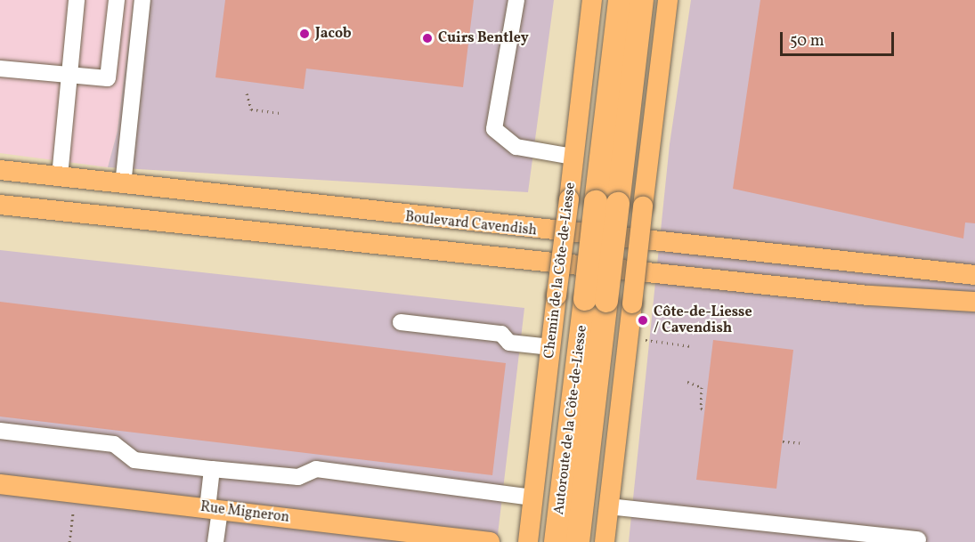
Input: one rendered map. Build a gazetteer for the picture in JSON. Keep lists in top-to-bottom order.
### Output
{
  "streets": {
    "highway": ["Chemin de la Côte-de-Liesse", "Autoroute de la Côte-de-Liesse"],
    "main road": ["Boulevard Cavendish", "Rue Migneron"]
  },
  "crossings": [
    ["Chemin de la Côte-de-Liesse", "Autoroute de la Côte-de-Liesse"]
  ],
  "places": ["Jacob", "Cuirs Bentley", "Côte-de-Liesse / Cavendish"],
  "scale_bar": "50 m"
}
